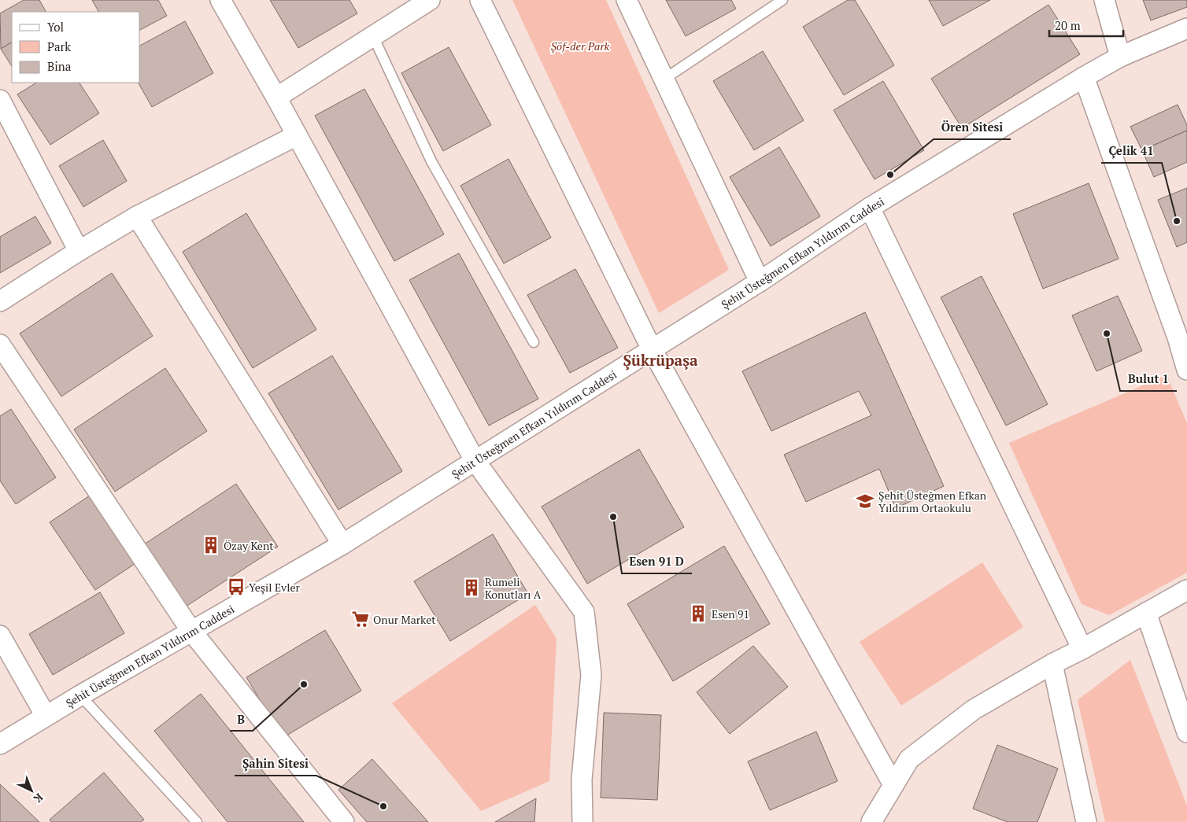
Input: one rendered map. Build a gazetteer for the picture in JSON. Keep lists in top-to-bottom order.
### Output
{
  "streets": {
    "street": ["Şehit Üsteğmen Efkan Yıldırım Caddesi"]
  },
  "districts": ["Şükrüpaşa"],
  "parks": ["Şöf-der Park"],
  "places": {
    "other": [
      "Ören Sitesi",
      "Çelik 41",
      "Bulut 1",
      "Esen 91 D",
      "B",
      "Şahin Sitesi"
    ],
    "school or university": ["Şehit Üsteğmen Efkan Yıldırım Ortaokulu"],
    "building": ["Özay Kent", "Rumeli Konutları A", "Esen 91"],
    "bus stop": ["Yeşil Evler"],
    "supermarket": ["Onur Market"]
  },
  "legend": ["Yol", "Park", "Bina"],
  "scale_bar": "20 m",
  "north": "bottom right"
}
